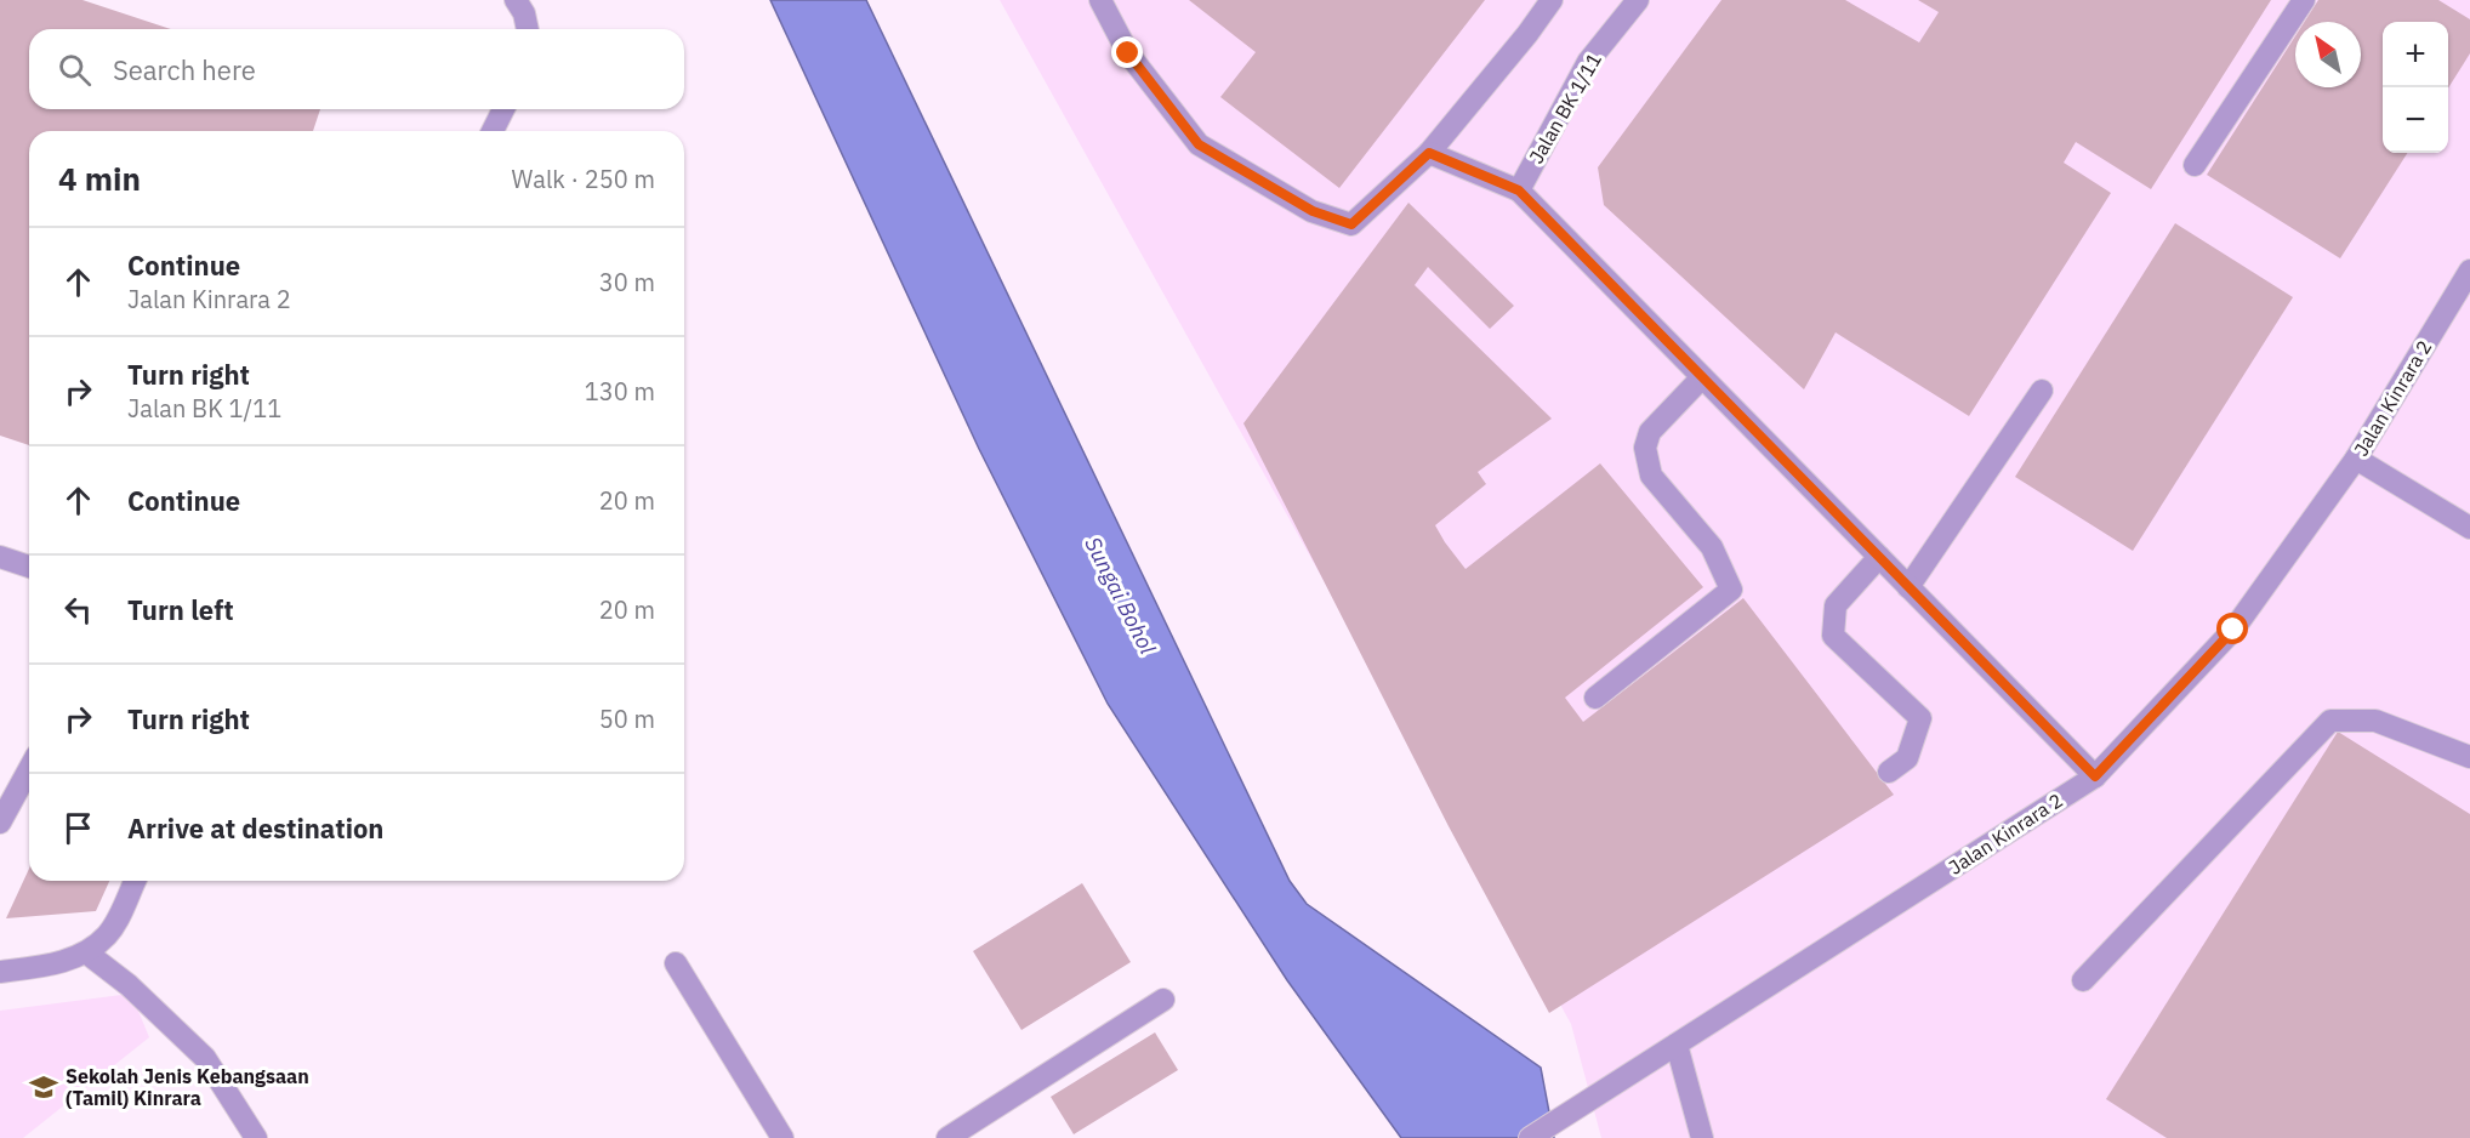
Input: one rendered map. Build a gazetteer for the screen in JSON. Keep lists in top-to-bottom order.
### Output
{
  "streets": {
    "street": ["Jalan BK 1/11", "Jalan Kinrara 2"]
  },
  "water": ["Sungai Bohol"],
  "places": {
    "school or university": ["Sekolah Jenis Kebangsaan (Tamil) Kinrara"]
  },
  "north": "top left",
  "page": {
    "map_buttons": ["+", "−"],
    "search": "Search here",
    "heading": ["4 min", "Walk · 250 m"],
    "list": [
      ["Continue", "Jalan Kinrara 2", "30 m"],
      ["Turn right", "Jalan BK 1/11", "130 m"],
      ["Continue", "20 m"],
      ["Turn left", "20 m"],
      ["Turn right", "50 m"],
      "Arrive at destination"
    ]
  }
}
